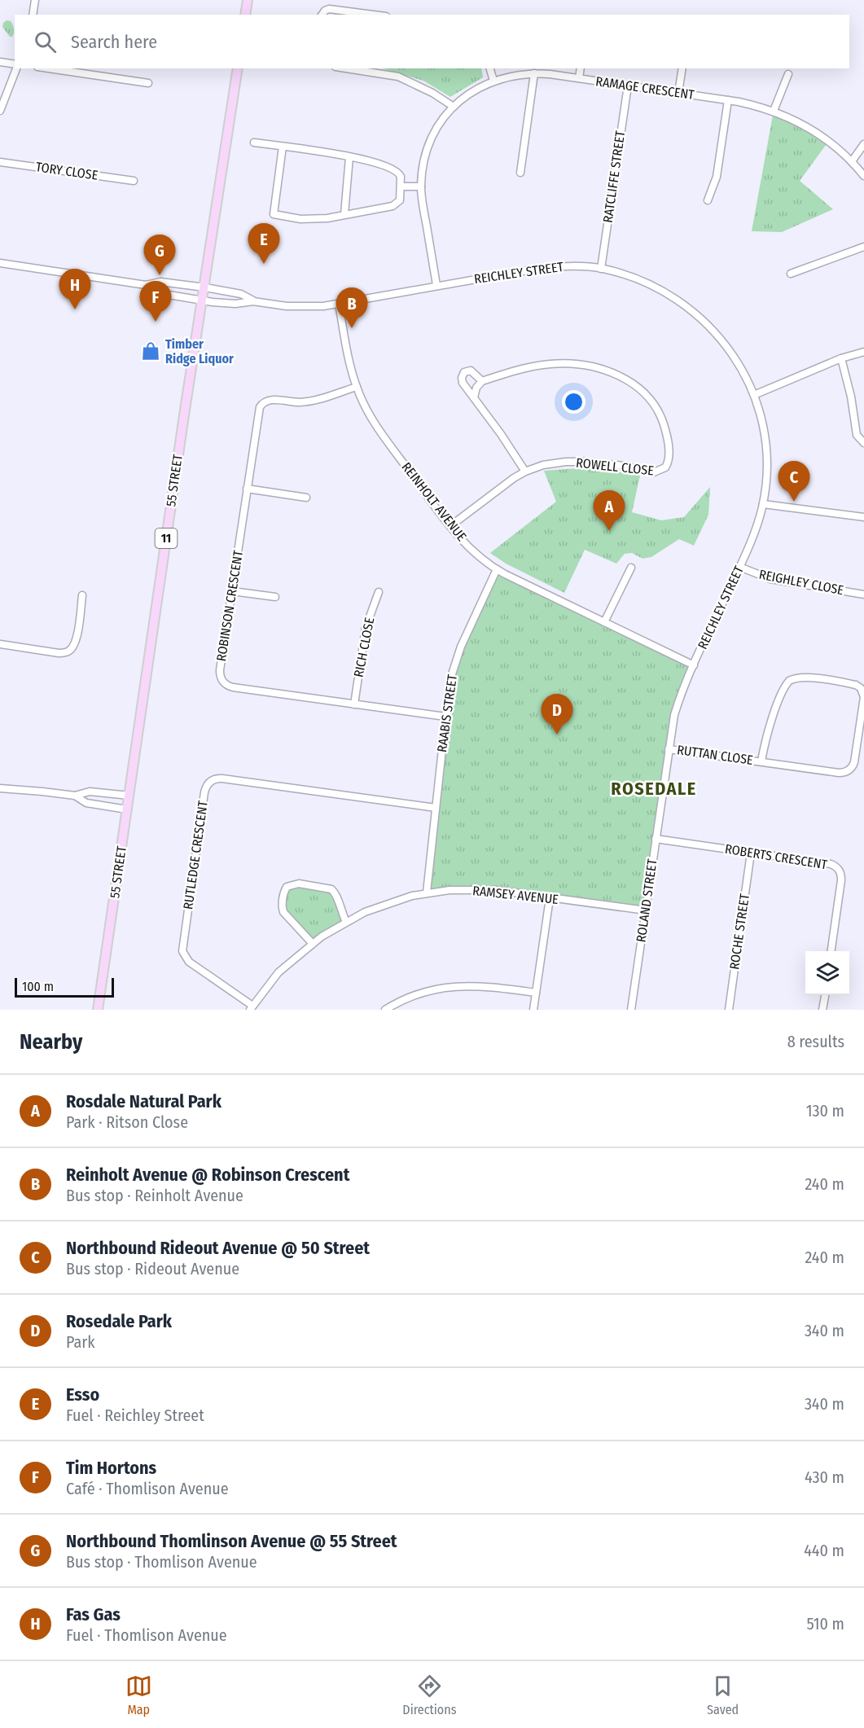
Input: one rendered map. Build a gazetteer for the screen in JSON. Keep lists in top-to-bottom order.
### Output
{
  "streets": {
    "main road": ["55 STREET", "11"],
    "street": [
      "RAMAGE CRESCENT",
      "TORY CLOSE",
      "RATCLIFFE STREET",
      "REICHLEY STREET",
      "ROWELL CLOSE",
      "REINHOLT AVENUE",
      "REIGHLEY CLOSE",
      "ROBINSON CRESCENT",
      "RICH CLOSE",
      "RAABIS STREET",
      "RUTTAN CLOSE",
      "RUTLEDGE CRESCENT",
      "ROBERTS CRESCENT",
      "RAMSEY AVENUE",
      "ROLAND STREET",
      "ROCHE STREET"
    ]
  },
  "crossings": [
    ["RAMAGE CRESCENT", "RATCLIFFE STREET"],
    ["RAMAGE CRESCENT", "REICHLEY STREET"],
    ["RATCLIFFE STREET", "REICHLEY STREET"],
    ["REICHLEY STREET", "55 STREET"],
    ["REICHLEY STREET", "REINHOLT AVENUE"],
    ["REICHLEY STREET", "REIGHLEY CLOSE"],
    ["REICHLEY STREET", "RUTTAN CLOSE"],
    ["REICHLEY STREET", "ROLAND STREET"],
    ["ROWELL CLOSE", "REINHOLT AVENUE"],
    ["REINHOLT AVENUE", "ROBINSON CRESCENT"],
    ["REINHOLT AVENUE", "RAABIS STREET"],
    ["ROBINSON CRESCENT", "RICH CLOSE"],
    ["ROBINSON CRESCENT", "RAABIS STREET"],
    ["RAABIS STREET", "RUTLEDGE CRESCENT"],
    ["RAABIS STREET", "RAMSEY AVENUE"],
    ["RUTLEDGE CRESCENT", "RAMSEY AVENUE"],
    ["ROBERTS CRESCENT", "ROLAND STREET"],
    ["ROBERTS CRESCENT", "ROCHE STREET"],
    ["RAMSEY AVENUE", "ROLAND STREET"]
  ],
  "districts": ["ROSEDALE"],
  "places": {
    "shop": ["Timber Ridge Liquor"]
  },
  "scale_bar": "100 m",
  "page": {
    "search": "Search here",
    "pins": [
      "E",
      "G",
      "H",
      "F",
      "B",
      "C",
      "A",
      "D"
    ],
    "scale": "100 m",
    "heading": ["Nearby", "8 results"],
    "list": [
      {
        "mark": "A",
        "name": "Rosdale Natural Park",
        "note": "Park · Ritson Close",
        "value": "130 m"
      },
      {
        "mark": "B",
        "name": "Reinholt Avenue @ Robinson Crescent",
        "note": "Bus stop · Reinholt Avenue",
        "value": "240 m"
      },
      {
        "mark": "C",
        "name": "Northbound Rideout Avenue @ 50 Street",
        "note": "Bus stop · Rideout Avenue",
        "value": "240 m"
      },
      {
        "mark": "D",
        "name": "Rosedale Park",
        "note": "Park",
        "value": "340 m"
      },
      {
        "mark": "E",
        "name": "Esso",
        "note": "Fuel · Reichley Street",
        "value": "340 m"
      },
      {
        "mark": "F",
        "name": "Tim Hortons",
        "note": "Café · Thomlison Avenue",
        "value": "430 m"
      },
      {
        "mark": "G",
        "name": "Northbound Thomlinson Avenue @ 55 Street",
        "note": "Bus stop · Thomlison Avenue",
        "value": "440 m"
      },
      {
        "mark": "H",
        "name": "Fas Gas",
        "note": "Fuel · Thomlison Avenue",
        "value": "510 m"
      }
    ],
    "nav": ["Map", "Directions", "Saved"]
  }
}
